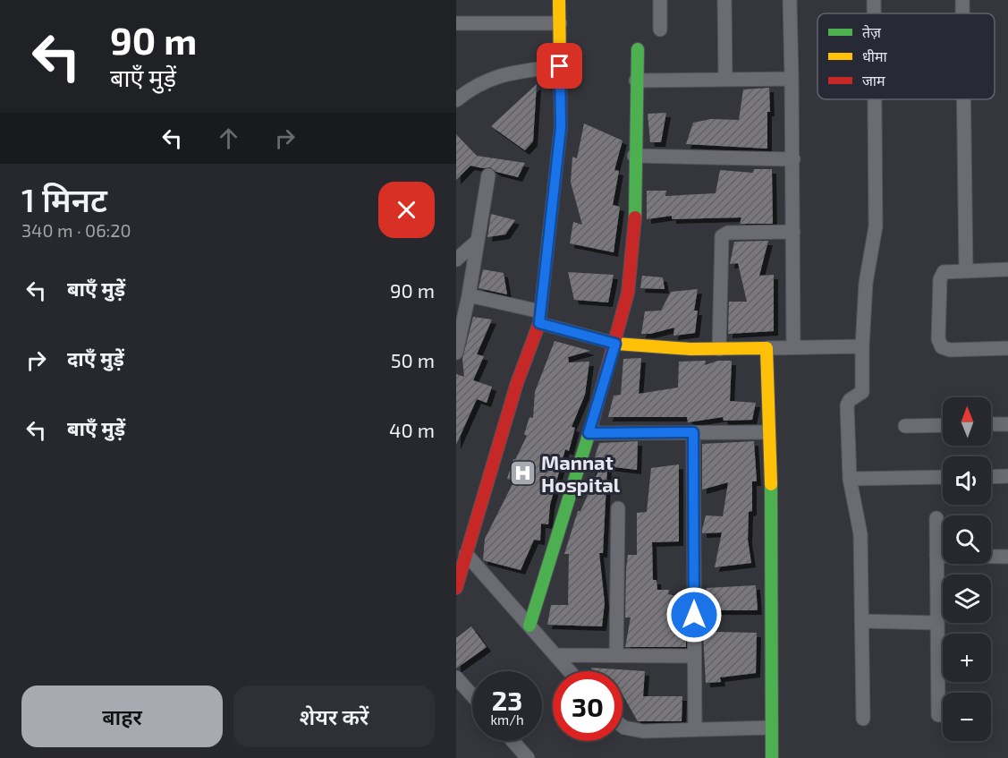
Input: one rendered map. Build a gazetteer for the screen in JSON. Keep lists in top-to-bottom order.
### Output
{
  "places": {
    "hospital": ["Mannat Hospital"]
  },
  "legend": ["तेज़", "धीमा", "जाम"],
  "north": "top",
  "page": {
    "turn": ["90 m", "बाएँ मुड़ें"],
    "heading": ["1 मिनट", "340 m · 06:20"],
    "list": [
      {
        "name": "बाएँ मुड़ें",
        "value": "90 m"
      },
      {
        "name": "दाएँ मुड़ें",
        "value": "50 m"
      },
      {
        "name": "बाएँ मुड़ें",
        "value": "40 m"
      }
    ],
    "map_buttons": ["+", "−"],
    "speed": "23 km/h",
    "limit": "30",
    "buttons": ["बाहर", "शेयर करें"]
  }
}
